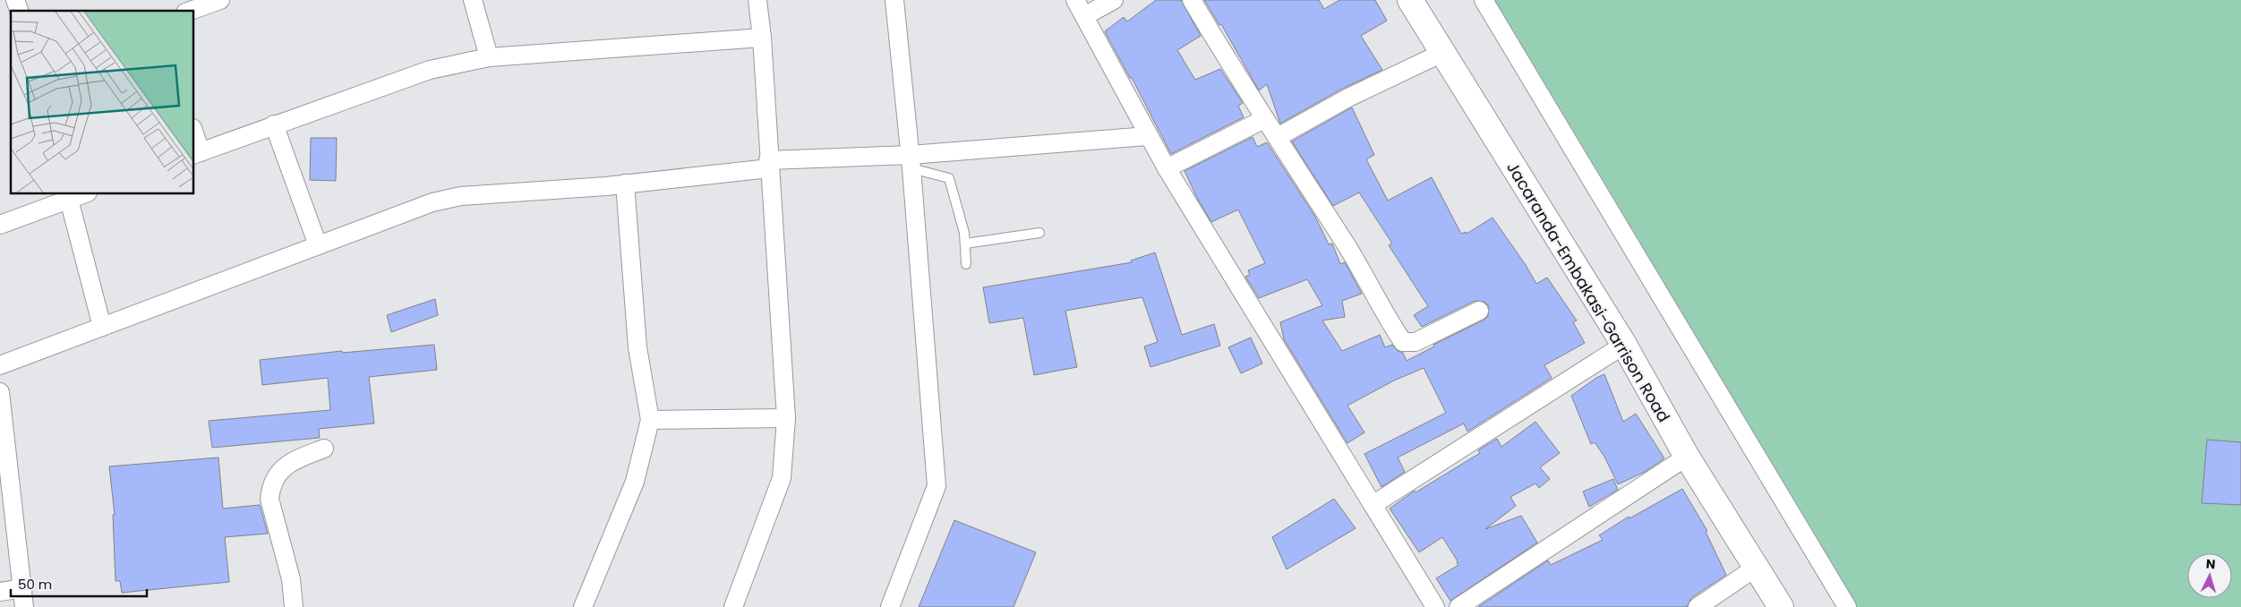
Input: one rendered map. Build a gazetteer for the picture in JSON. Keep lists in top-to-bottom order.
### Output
{
  "streets": {
    "street": ["Jacaranda-Embakasi-Garrison Road"]
  },
  "scale_bar": "50 m",
  "north": "top"
}
